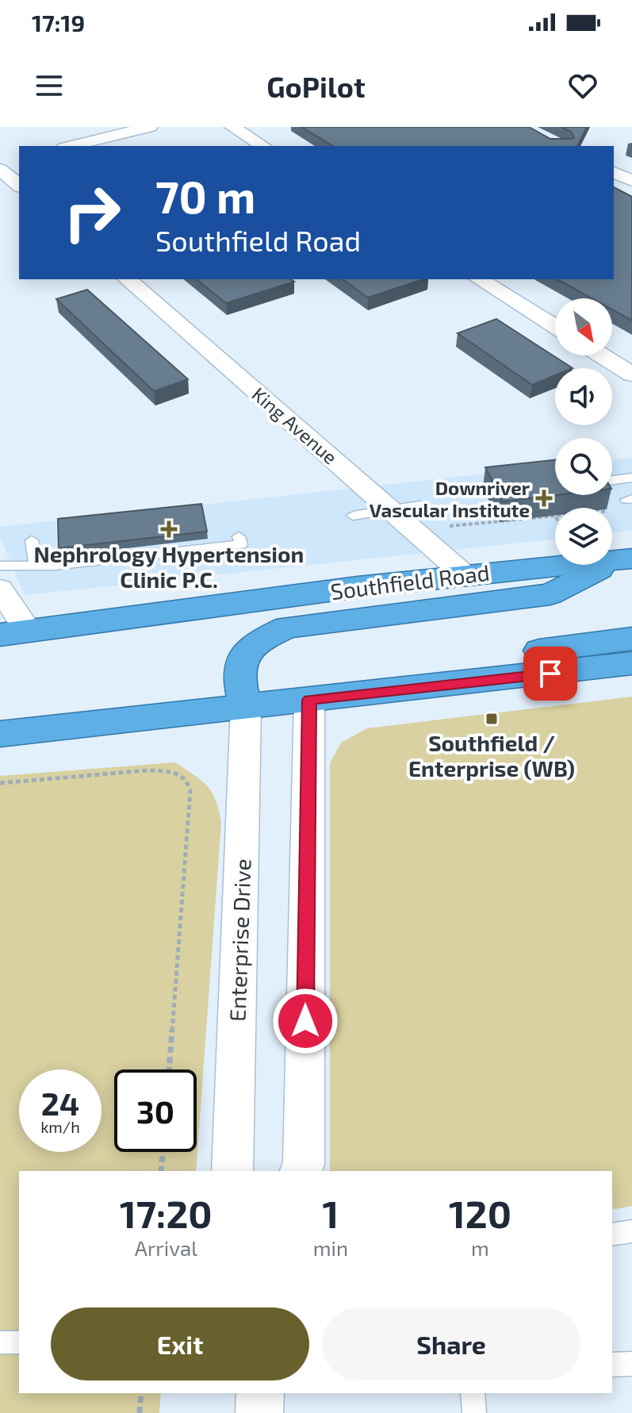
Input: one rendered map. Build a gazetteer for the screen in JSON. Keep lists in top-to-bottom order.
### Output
{
  "streets": {
    "highway": ["Southfield Road"],
    "street": ["King Avenue", "Enterprise Drive"]
  },
  "crossings": [
    ["King Avenue", "Southfield Road"]
  ],
  "places": {
    "health": ["Downriver Vascular Institute", "Nephrology Hypertension Clinic P.C."],
    "transit": ["Southfield / Enterprise (WB)"]
  },
  "north": "bottom right",
  "page": {
    "status": "17:19",
    "header": "GoPilot",
    "turn": ["70 m", "Southfield Road"],
    "speed": "24 km/h",
    "limit": "30",
    "eta": [
      "17:20",
      "Arrival",
      "1",
      "min",
      "120",
      "m"
    ],
    "buttons": ["Exit", "Share"]
  }
}
